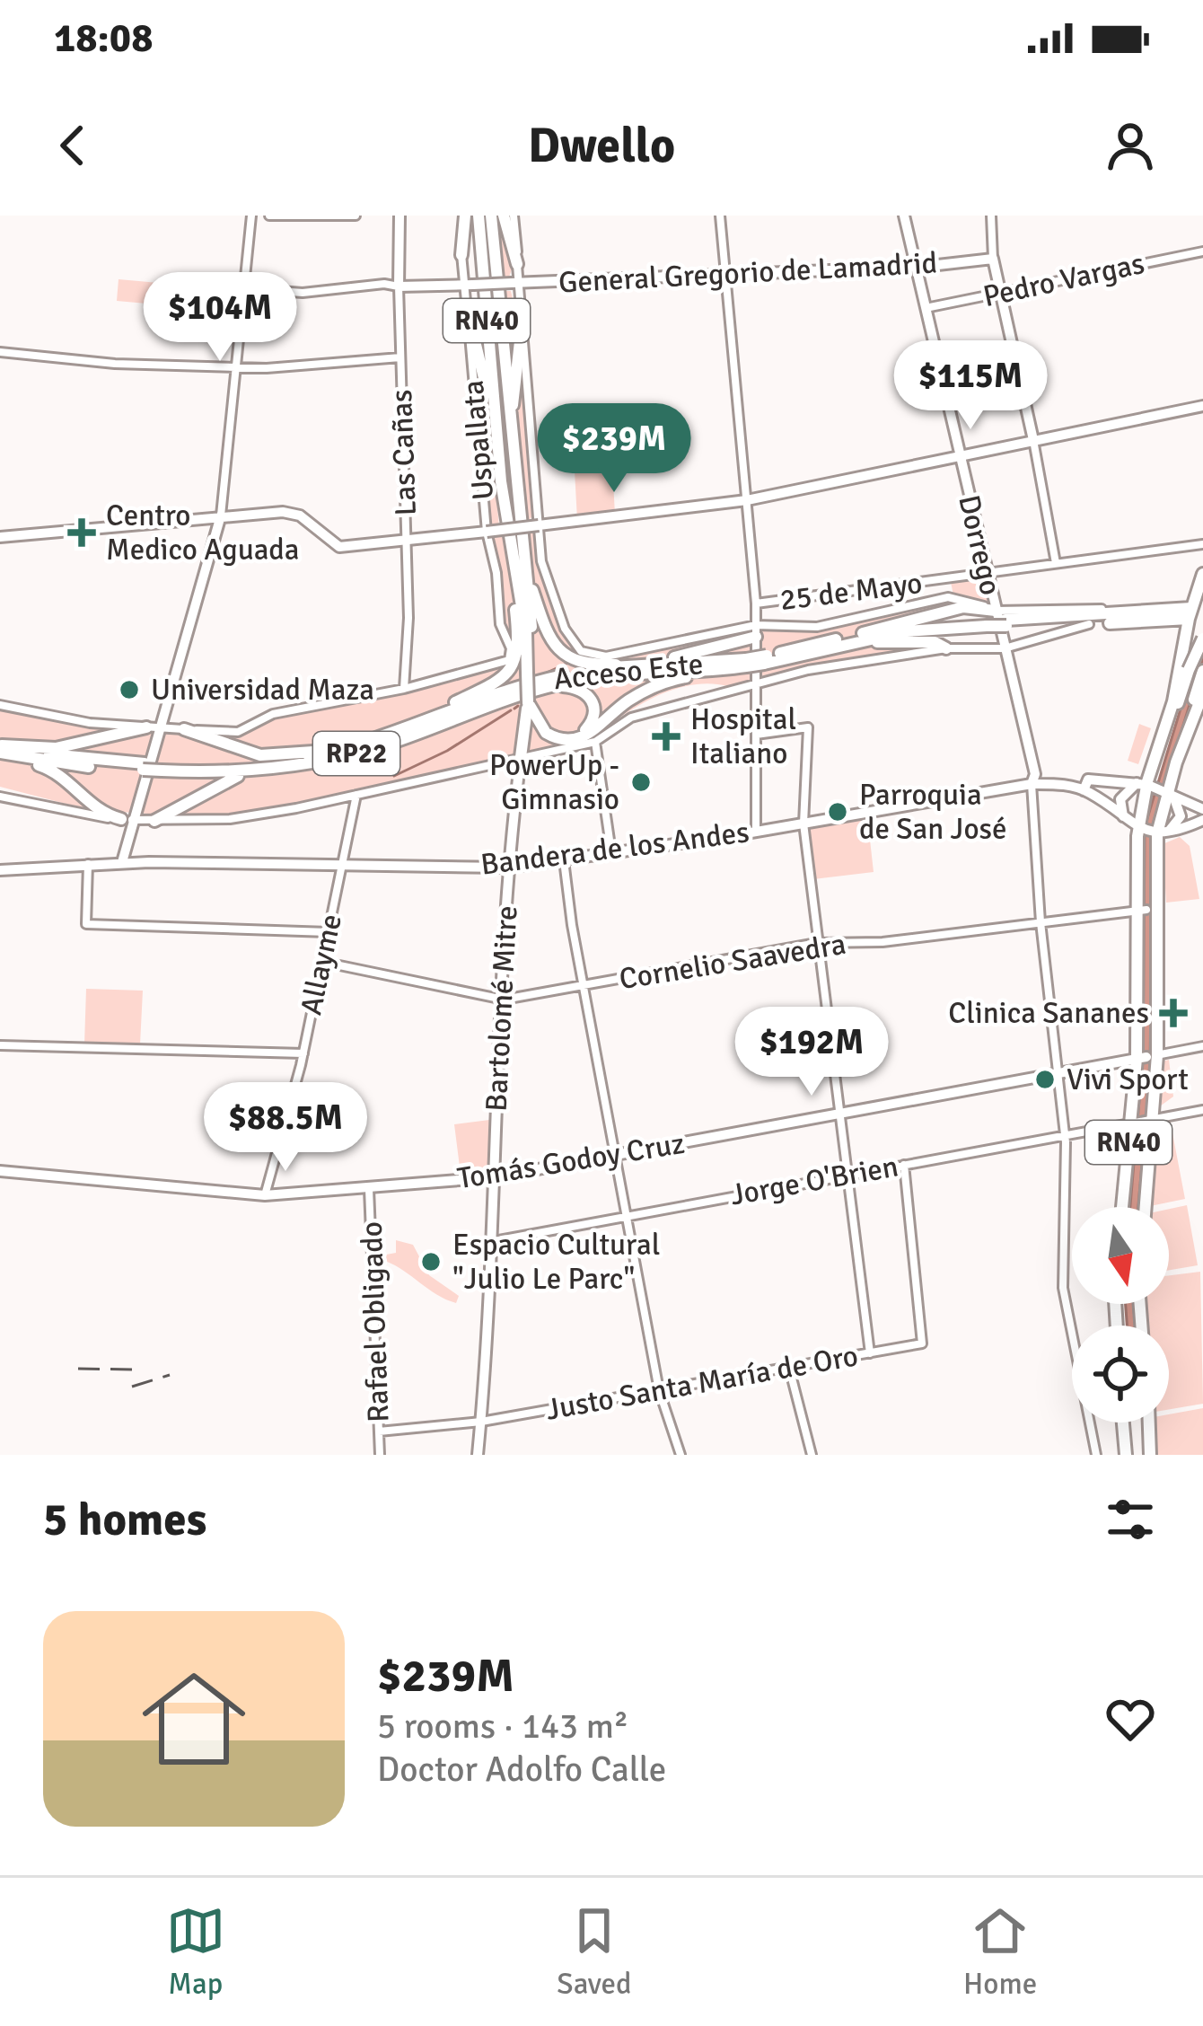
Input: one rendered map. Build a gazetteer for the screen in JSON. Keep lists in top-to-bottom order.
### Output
{
  "streets": {
    "highway": ["RN40", "Acceso Este", "RP22"],
    "main road": [
      "General Gregorio de Lamadrid",
      "Las Cañas",
      "Dorrego",
      "Bandera de los Andes",
      "Bartolomé Mitre",
      "Tomás Godoy Cruz"
    ],
    "street": [
      "Pedro Vargas",
      "Uspallata",
      "25 de Mayo",
      "Cornelio Saavedra",
      "Allayme",
      "Jorge O'Brien",
      "Rafael Obligado",
      "Justo Santa María de Oro"
    ]
  },
  "crossings": [
    ["General Gregorio de Lamadrid", "Uspallata"],
    ["General Gregorio de Lamadrid", "Las Cañas"],
    ["General Gregorio de Lamadrid", "Dorrego"],
    ["Pedro Vargas", "Dorrego"],
    ["RN40", "Acceso Este"],
    ["RN40", "Bandera de los Andes"],
    ["RN40", "Cornelio Saavedra"],
    ["RN40", "Tomás Godoy Cruz"],
    ["RN40", "Jorge O'Brien"],
    ["Uspallata", "Las Cañas"],
    ["Dorrego", "25 de Mayo"],
    ["Dorrego", "Acceso Este"],
    ["Dorrego", "Bandera de los Andes"],
    ["Bandera de los Andes", "Allayme"],
    ["Bandera de los Andes", "Bartolomé Mitre"],
    ["Cornelio Saavedra", "Allayme"],
    ["Cornelio Saavedra", "Bartolomé Mitre"],
    ["Allayme", "Tomás Godoy Cruz"],
    ["Bartolomé Mitre", "Tomás Godoy Cruz"],
    ["Bartolomé Mitre", "Jorge O'Brien"],
    ["Bartolomé Mitre", "Justo Santa María de Oro"],
    ["Tomás Godoy Cruz", "Rafael Obligado"],
    ["Jorge O'Brien", "Justo Santa María de Oro"],
    ["Rafael Obligado", "Justo Santa María de Oro"]
  ],
  "places": {
    "health": ["Centro Medico Aguada", "Hospital Italiano", "Clinica Sananes"],
    "other": [
      "Universidad Maza",
      "PowerUp - Gimnasio",
      "Parroquia de San José",
      "Vivi Sport",
      "Espacio Cultural \"Julio Le Parc\""
    ]
  },
  "north": "bottom",
  "page": {
    "status": "18:08",
    "header": "Dwello",
    "price": [
      "$104M",
      "$115M",
      "$239M",
      "$192M",
      "$88.5M"
    ],
    "heading": "5 homes",
    "list": [
      {
        "name": "$239M",
        "note": "5 rooms · 143 m² · Doctor Adolfo Calle"
      }
    ],
    "tabs": ["Map", "Saved", "Home"]
  }
}
